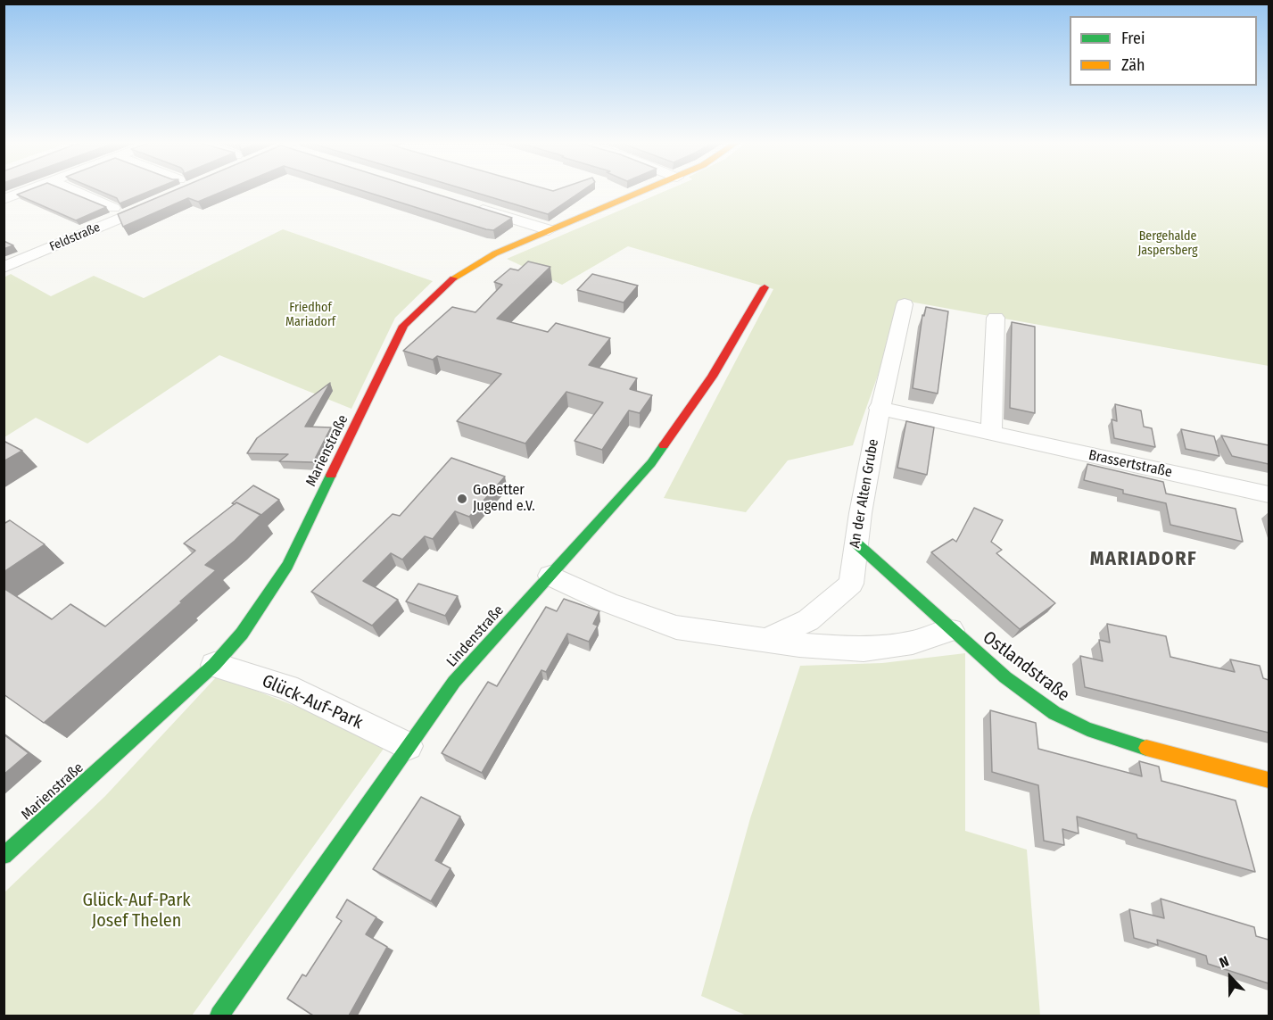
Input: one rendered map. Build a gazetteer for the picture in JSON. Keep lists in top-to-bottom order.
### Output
{
  "streets": {
    "street": [
      "Feldstraße",
      "Marienstraße",
      "Brassertstraße",
      "An der Alten Grube",
      "Lindenstraße",
      "Ostlandstraße",
      "Glück-Auf-Park"
    ]
  },
  "crossings": [
    ["Marienstraße", "Glück-Auf-Park"],
    ["Brassertstraße", "An der Alten Grube"],
    ["An der Alten Grube", "Ostlandstraße"],
    ["Lindenstraße", "Glück-Auf-Park"]
  ],
  "districts": ["MARIADORF"],
  "parks": ["Bergehalde Jaspersberg", "Friedhof Mariadorf", "Glück-Auf-Park Josef Thelen"],
  "places": ["GoBetter Jugend e.V."],
  "legend": ["Frei", "Zäh"],
  "north": "top"
}
